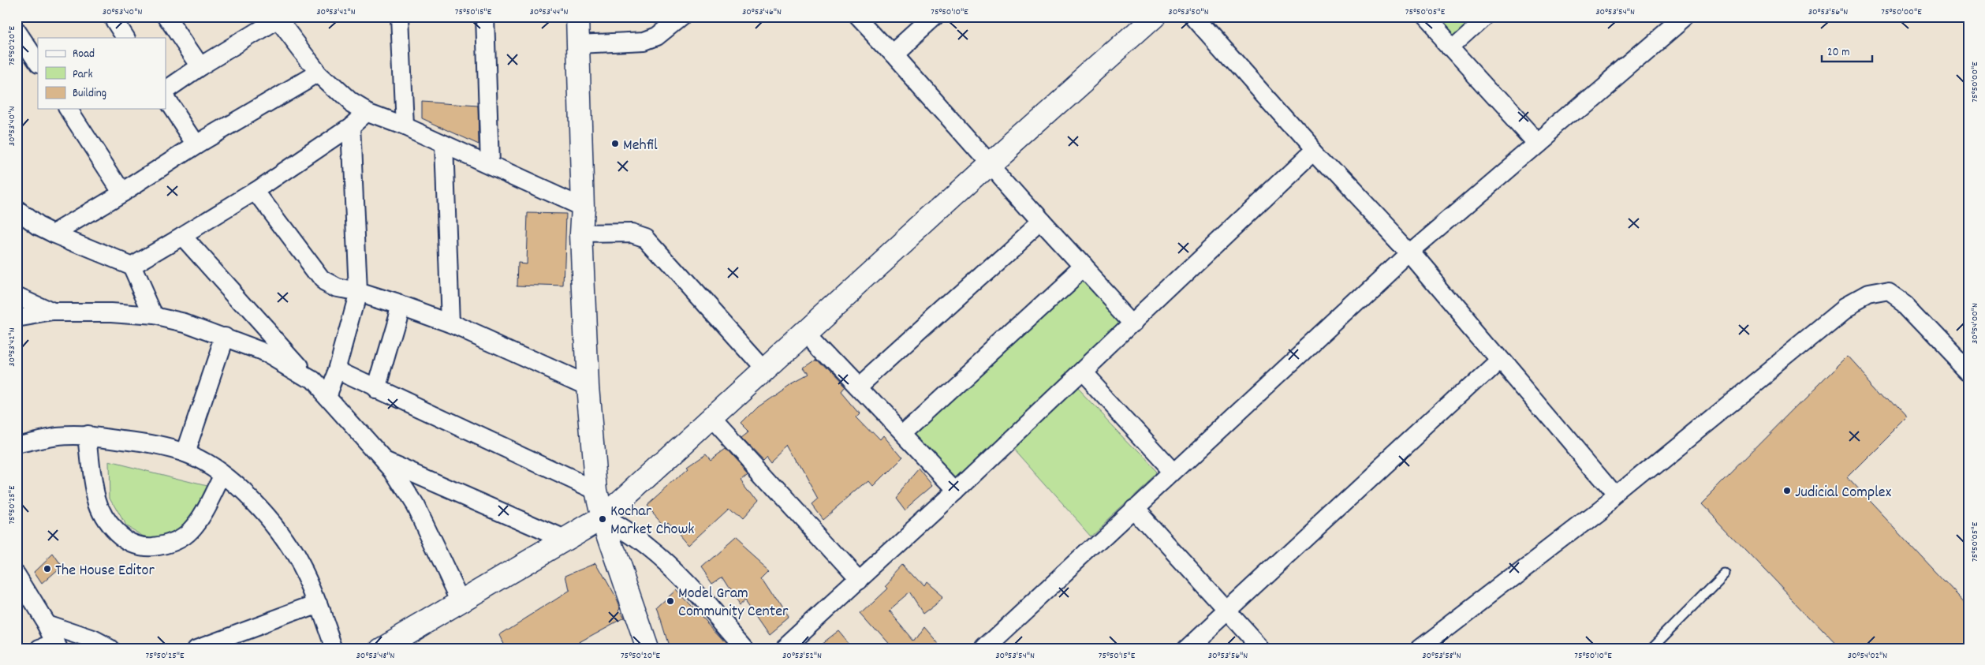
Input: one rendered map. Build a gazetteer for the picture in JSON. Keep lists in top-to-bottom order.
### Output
{
  "places": [
    "Mehfil",
    "Judicial Complex",
    "Kochar Market Chowk",
    "The House Editor",
    "Model Gram Community Center"
  ],
  "legend": ["Road", "Park", "Building"],
  "scale_bar": "20 m",
  "coordinates": [
    "30°53'40\"N",
    "30°53'42\"N",
    "75°50'15\"E",
    "30°53'44\"N",
    "30°53'46\"N",
    "75°50'10\"E",
    "30°53'50\"N",
    "75°50'05\"E",
    "30°53'54\"N",
    "30°53'56\"N",
    "75°50'00\"E",
    "75°50'20\"E",
    "30°54'00\"N",
    "75°50'25\"E",
    "30°53'48\"N",
    "30°53'52\"N",
    "30°53'58\"N",
    "30°54'02\"N"
  ]
}
